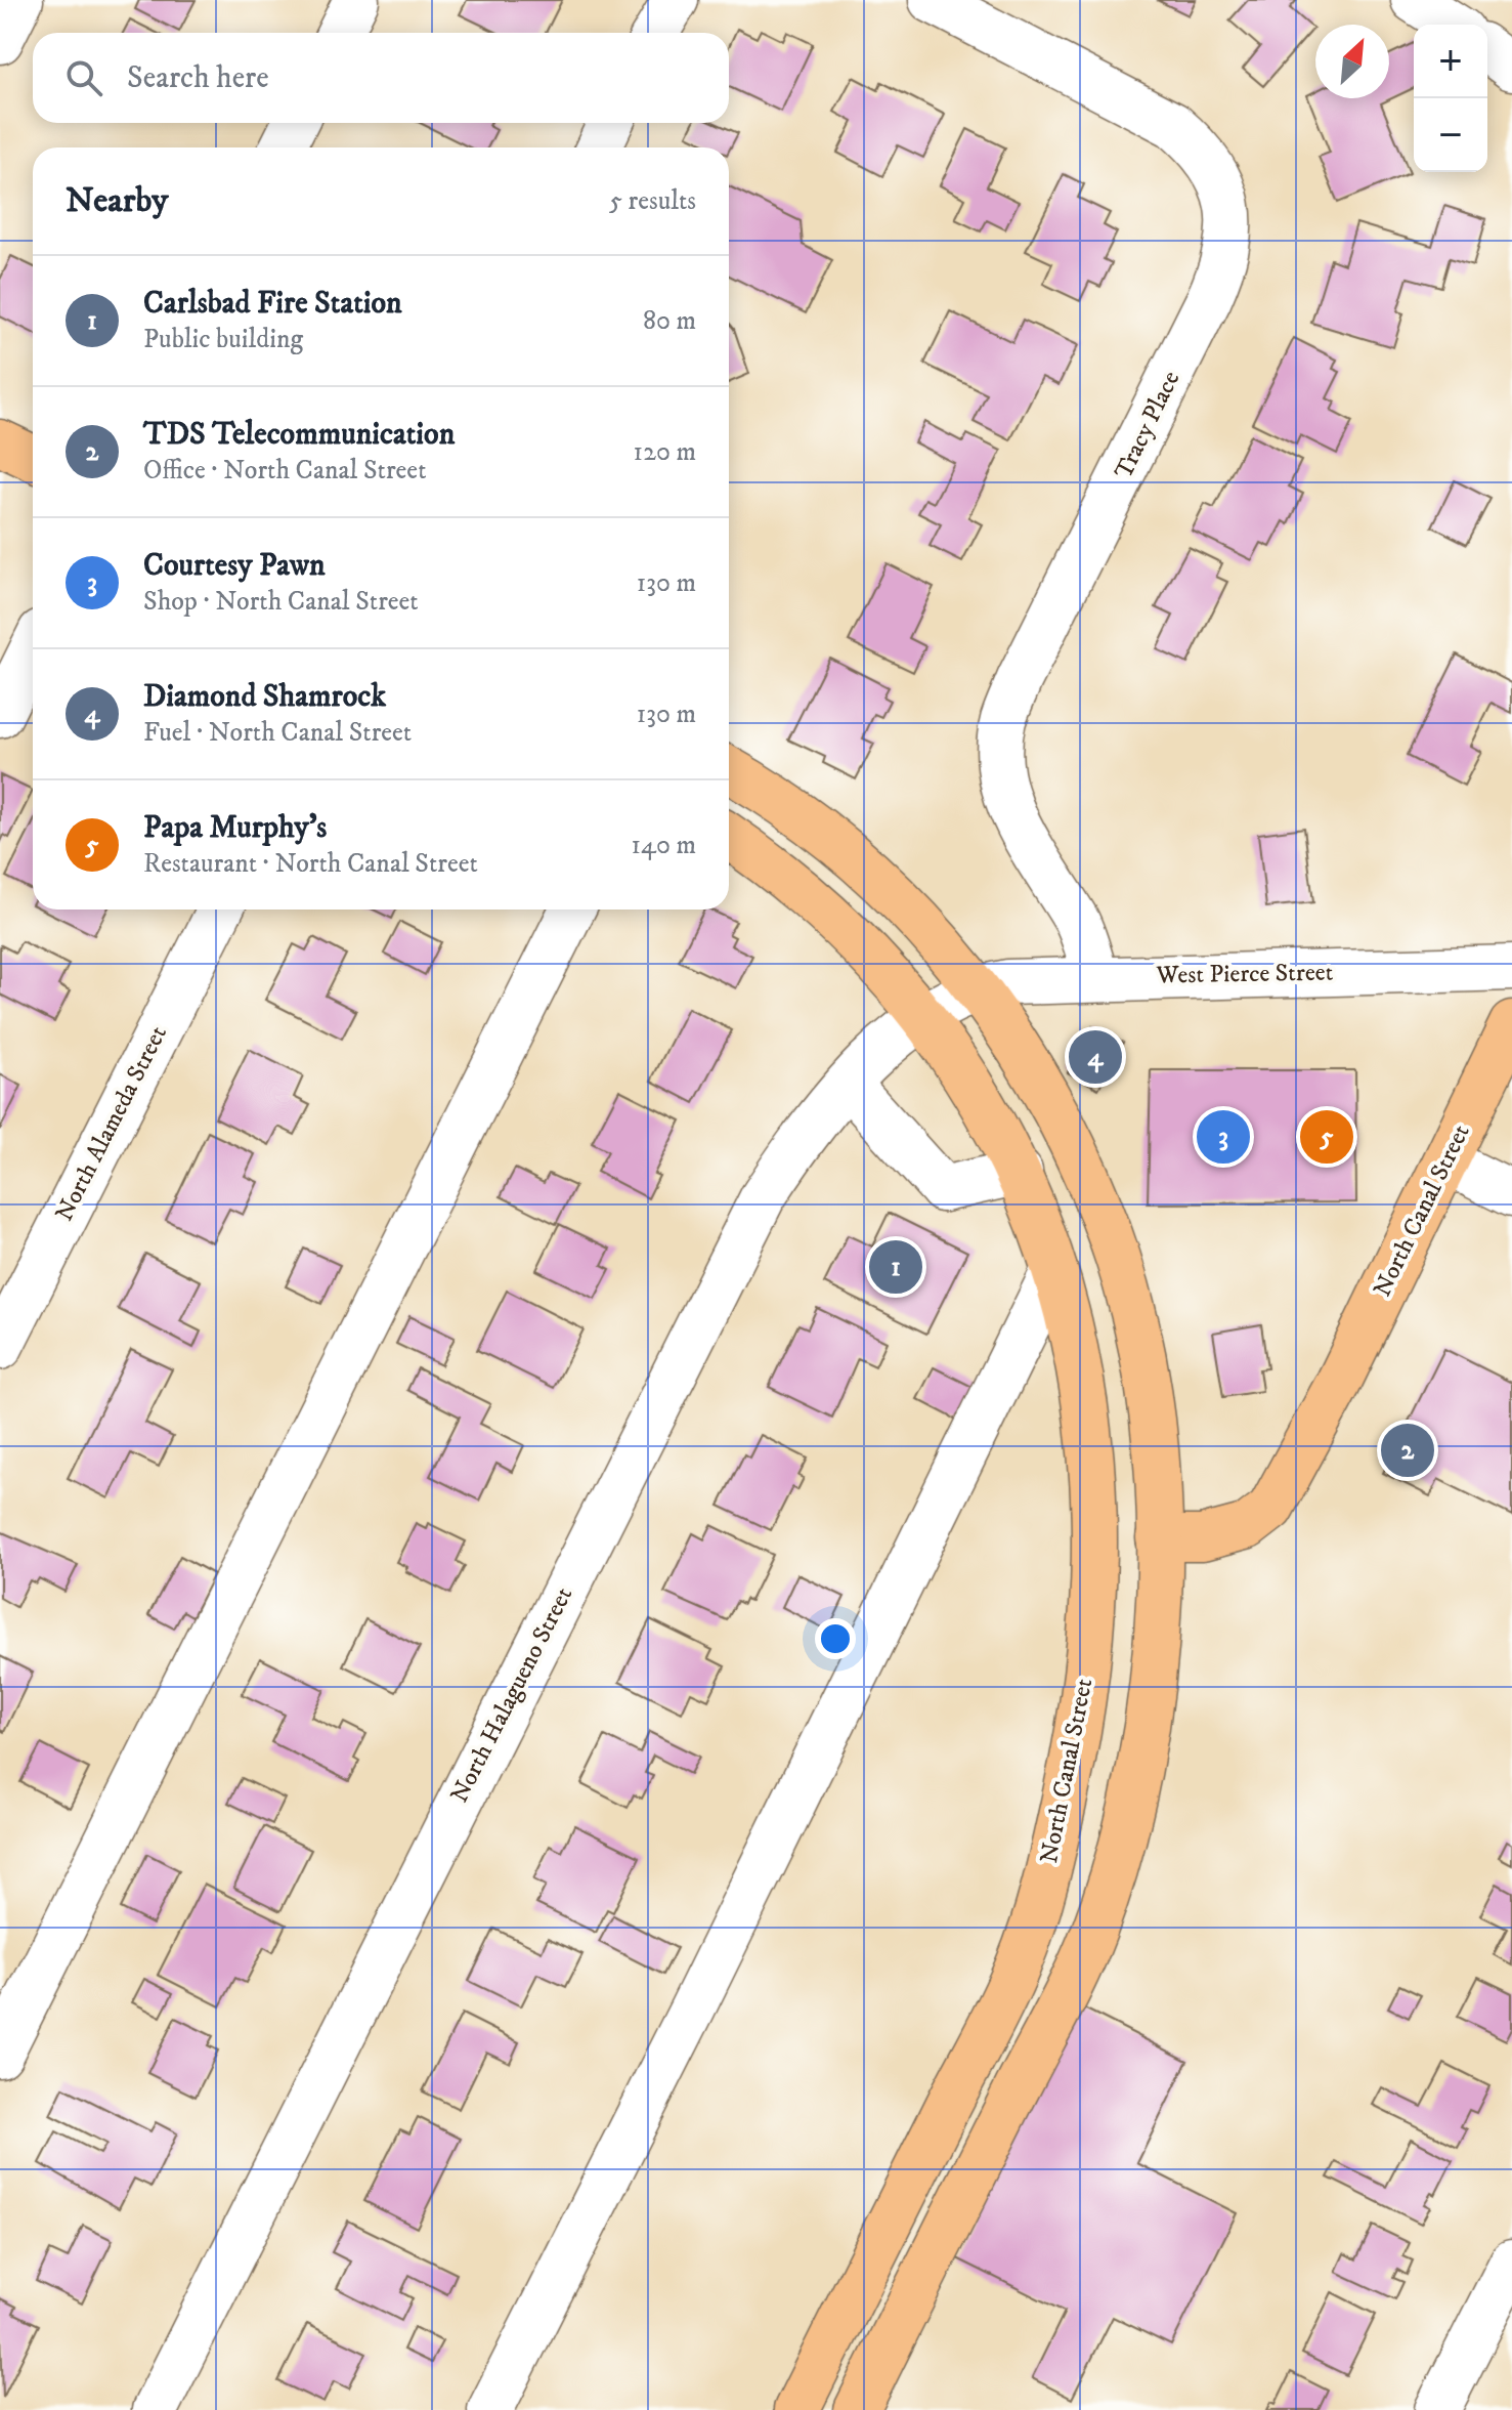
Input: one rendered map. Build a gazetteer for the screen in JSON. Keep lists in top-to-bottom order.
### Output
{
  "streets": {
    "main road": ["North Canal Street"],
    "street": [
      "Tracy Place",
      "West Pierce Street",
      "North Alameda Street",
      "North Halagueno Street"
    ]
  },
  "crossings": [
    ["Tracy Place", "West Pierce Street"],
    ["West Pierce Street", "North Canal Street"],
    ["West Pierce Street", "North Halagueno Street"],
    ["North Canal Street", "North Halagueno Street"]
  ],
  "north": "top right",
  "page": {
    "map_buttons": ["+", "−"],
    "search": "Search here",
    "heading": ["Nearby", "5 results"],
    "list": [
      {
        "mark": "1",
        "name": "Carlsbad Fire Station",
        "note": "Public building",
        "value": "80 m"
      },
      {
        "mark": "2",
        "name": "TDS Telecommunication",
        "note": "Office · North Canal Street",
        "value": "120 m"
      },
      {
        "mark": "3",
        "name": "Courtesy Pawn",
        "note": "Shop · North Canal Street",
        "value": "130 m"
      },
      {
        "mark": "4",
        "name": "Diamond Shamrock",
        "note": "Fuel · North Canal Street",
        "value": "130 m"
      },
      {
        "mark": "5",
        "name": "Papa Murphy's",
        "note": "Restaurant · North Canal Street",
        "value": "140 m"
      }
    ],
    "pins": [
      "4",
      "3",
      "5",
      "1",
      "2"
    ]
  }
}
